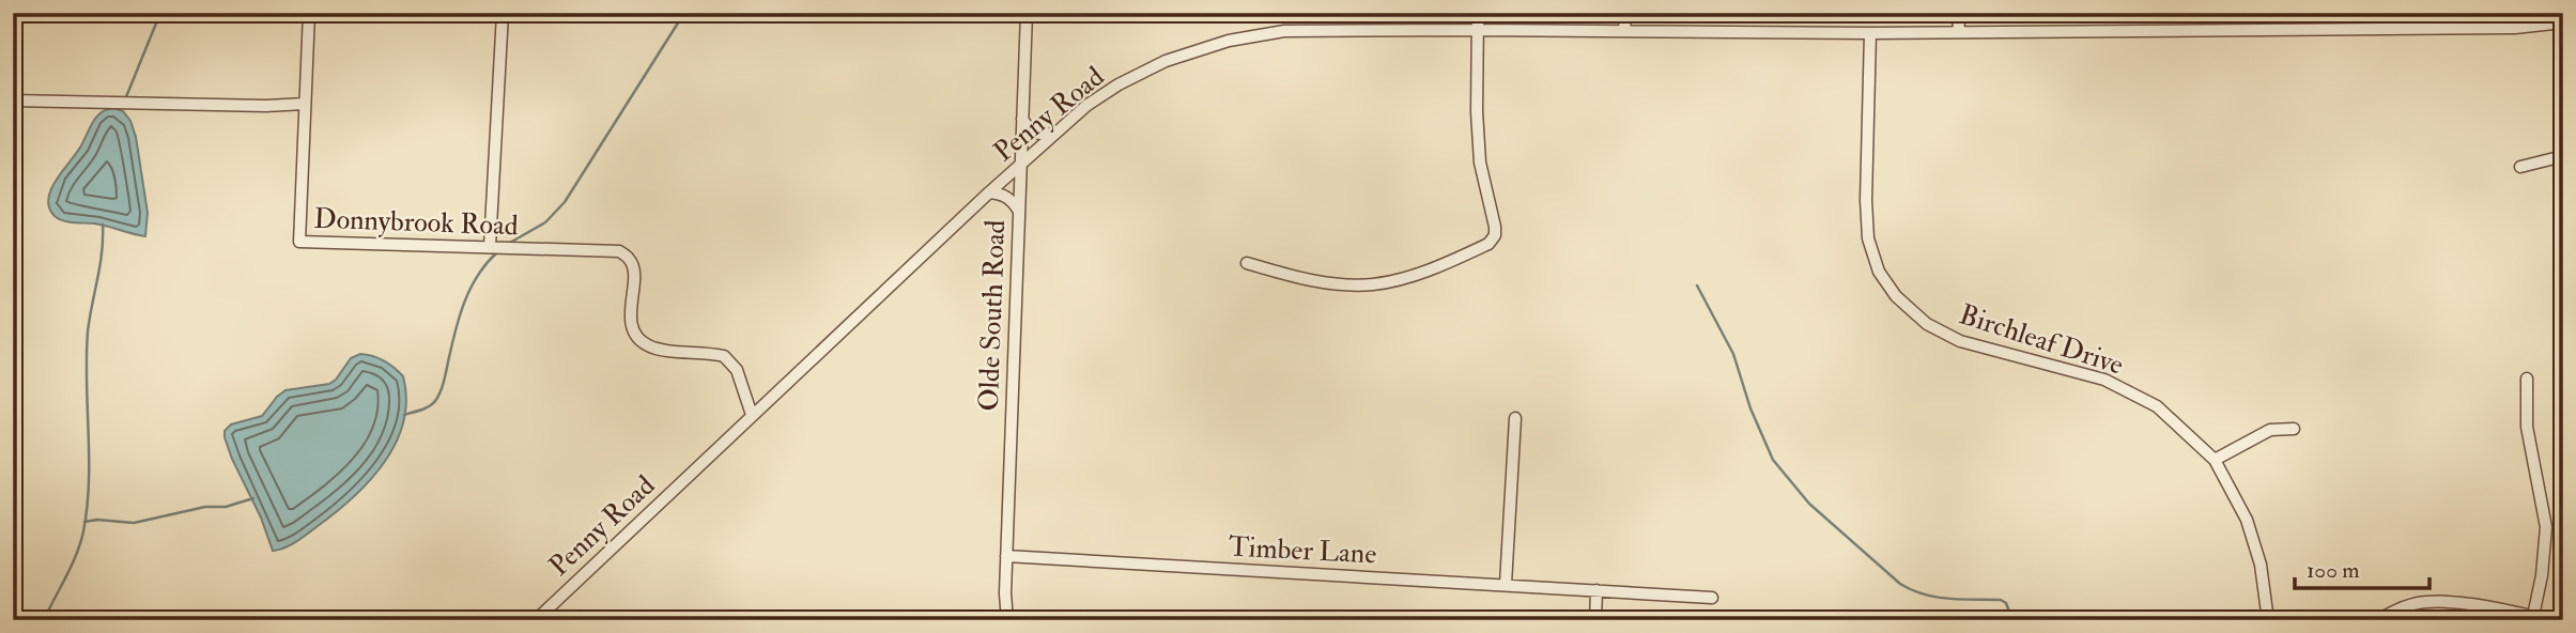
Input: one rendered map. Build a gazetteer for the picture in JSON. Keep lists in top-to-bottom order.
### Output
{
  "streets": {
    "street": [
      "Penny Road",
      "Donnybrook Road",
      "Olde South Road",
      "Birchleaf Drive",
      "Timber Lane"
    ]
  },
  "crossings": [
    ["Penny Road", "Donnybrook Road"],
    ["Penny Road", "Olde South Road"],
    ["Penny Road", "Birchleaf Drive"],
    ["Olde South Road", "Timber Lane"]
  ],
  "scale_bar": "100 m"
}
